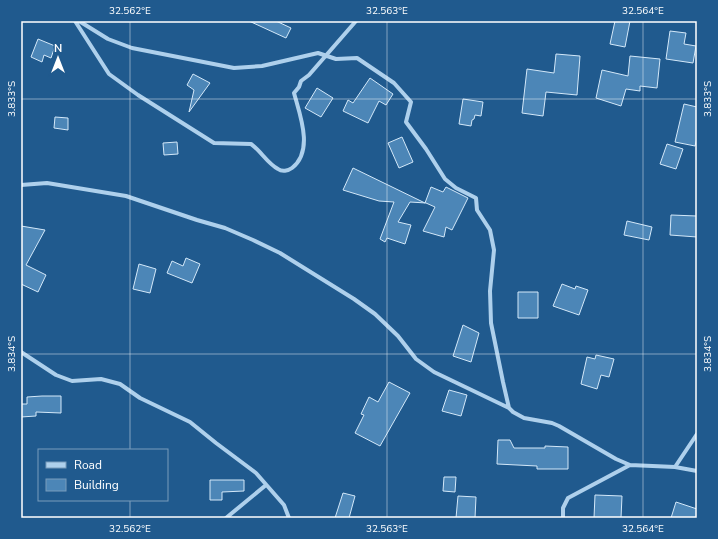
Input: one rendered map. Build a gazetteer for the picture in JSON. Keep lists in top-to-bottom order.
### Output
{
  "legend": ["Road", "Building"],
  "north": "top",
  "coordinates": [
    "32.562°E",
    "32.563°E",
    "32.564°E",
    "3.833°S",
    "3.834°S"
  ]
}
